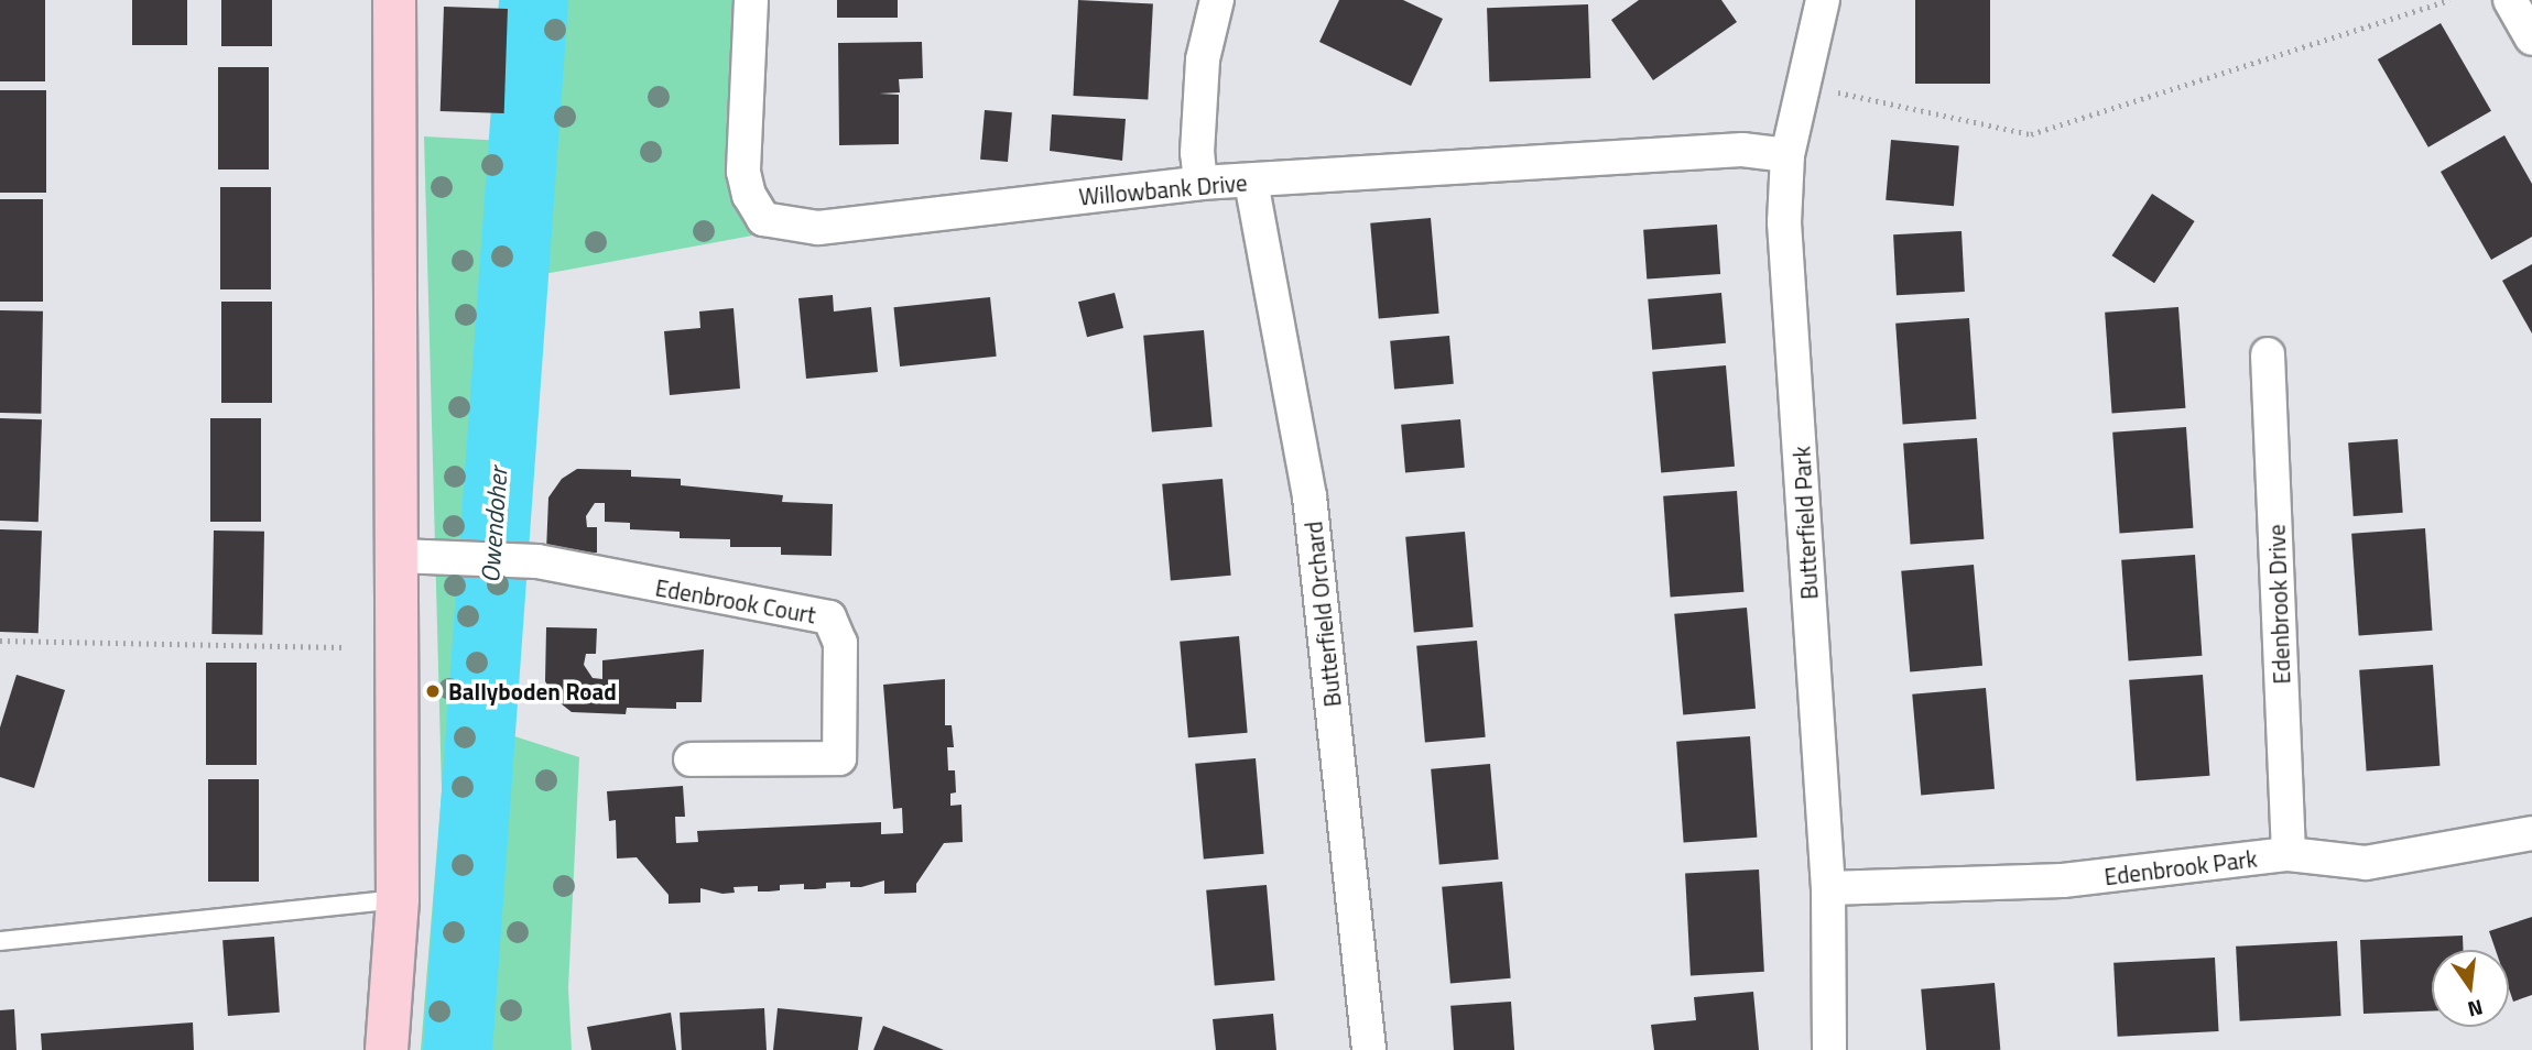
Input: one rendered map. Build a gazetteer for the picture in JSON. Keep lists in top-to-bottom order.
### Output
{
  "streets": {
    "street": [
      "Willowbank Drive",
      "Butterfield Park",
      "Edenbrook Court",
      "Edenbrook Drive",
      "Butterfield Orchard",
      "Edenbrook Park"
    ]
  },
  "crossings": [
    ["Willowbank Drive", "Butterfield Park"],
    ["Willowbank Drive", "Butterfield Orchard"],
    ["Butterfield Park", "Edenbrook Park"],
    ["Edenbrook Drive", "Edenbrook Park"]
  ],
  "water": ["Owendoher"],
  "places": ["Ballyboden Road"],
  "north": "bottom"
}
